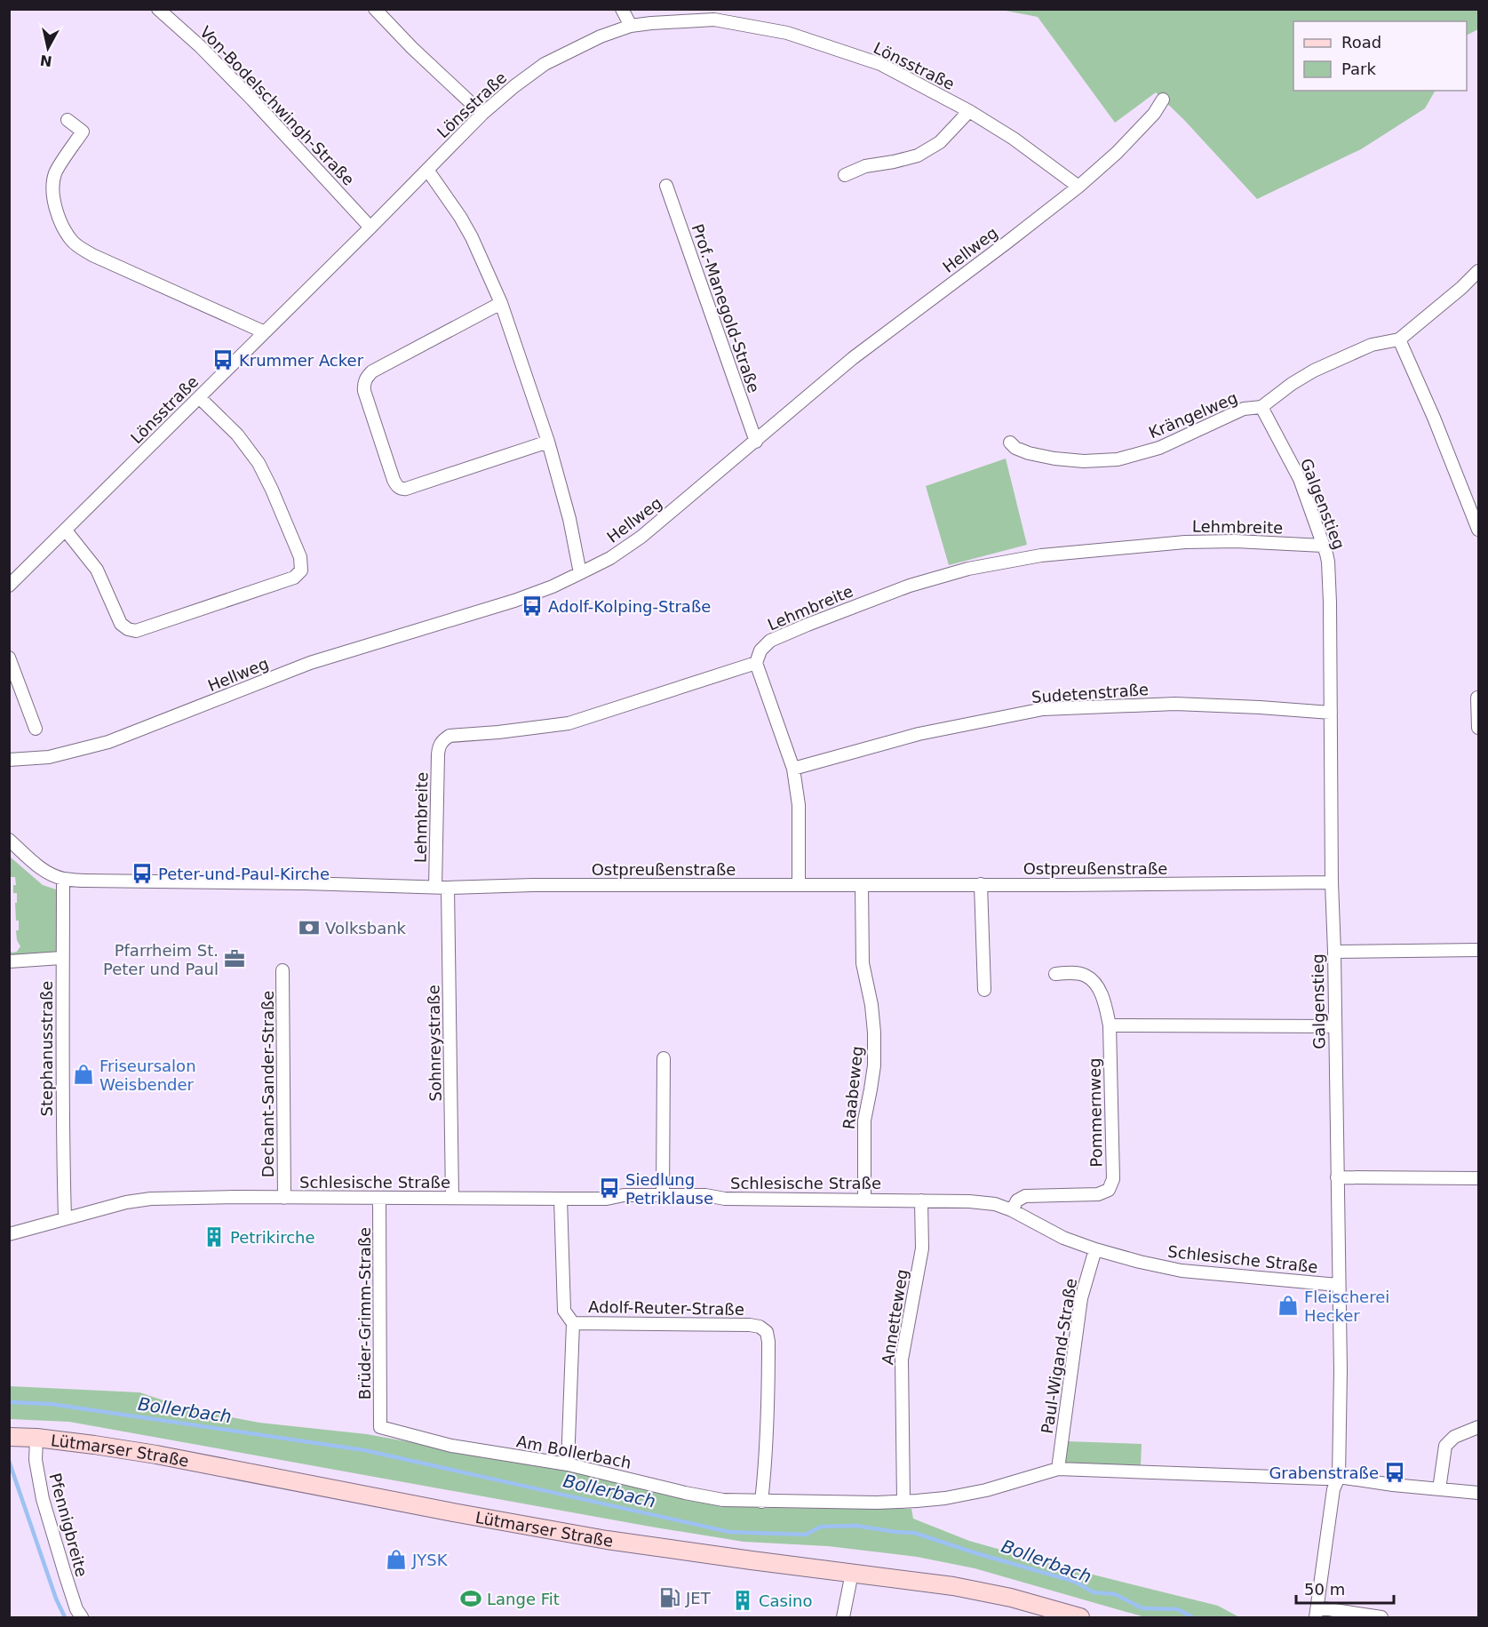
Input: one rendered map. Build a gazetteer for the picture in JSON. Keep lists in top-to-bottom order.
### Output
{
  "streets": {
    "main road": ["Lütmarser Straße"],
    "street": [
      "Lönsstraße",
      "Von-Bodelschwingh-Straße",
      "Hellweg",
      "Prof.-Manegold-Straße",
      "Krängelweg",
      "Galgenstieg",
      "Lehmbreite",
      "Sudetenstraße",
      "Ostpreußenstraße",
      "Sohnreystraße",
      "Stephanusstraße",
      "Dechant-Sander-Straße",
      "Raabeweg",
      "Pommernweg",
      "Schlesische Straße",
      "Adolf-Reuter-Straße",
      "Brüder-Grimm-Straße",
      "Annetteweg",
      "Paul-Wigand-Straße",
      "Am Bollerbach",
      "Pfennigbreite"
    ]
  },
  "crossings": [
    ["Lönsstraße", "Von-Bodelschwingh-Straße"],
    ["Lönsstraße", "Hellweg"],
    ["Hellweg", "Prof.-Manegold-Straße"],
    ["Krängelweg", "Galgenstieg"],
    ["Galgenstieg", "Lehmbreite"],
    ["Galgenstieg", "Sudetenstraße"],
    ["Galgenstieg", "Ostpreußenstraße"],
    ["Galgenstieg", "Schlesische Straße"],
    ["Lehmbreite", "Ostpreußenstraße"],
    ["Lehmbreite", "Sohnreystraße"],
    ["Ostpreußenstraße", "Sohnreystraße"],
    ["Ostpreußenstraße", "Stephanusstraße"],
    ["Ostpreußenstraße", "Raabeweg"],
    ["Sohnreystraße", "Schlesische Straße"],
    ["Stephanusstraße", "Schlesische Straße"],
    ["Dechant-Sander-Straße", "Schlesische Straße"],
    ["Raabeweg", "Schlesische Straße"],
    ["Pommernweg", "Schlesische Straße"],
    ["Schlesische Straße", "Adolf-Reuter-Straße"],
    ["Schlesische Straße", "Brüder-Grimm-Straße"],
    ["Schlesische Straße", "Annetteweg"],
    ["Schlesische Straße", "Paul-Wigand-Straße"],
    ["Adolf-Reuter-Straße", "Am Bollerbach"],
    ["Brüder-Grimm-Straße", "Am Bollerbach"],
    ["Annetteweg", "Am Bollerbach"],
    ["Lütmarser Straße", "Pfennigbreite"]
  ],
  "water": ["Bollerbach"],
  "places": {
    "bus stop": [
      "Krummer Acker",
      "Adolf-Kolping-Straße",
      "Peter-und-Paul-Kirche",
      "Siedlung Petriklause",
      "Grabenstraße"
    ],
    "bank": ["Volksbank"],
    "office": ["Pfarrheim St. Peter und Paul"],
    "shop": ["Friseursalon Weisbender", "Fleischerei Hecker", "JYSK"],
    "building": ["Petrikirche", "Casino"],
    "fuel station": ["JET"],
    "sports": ["Lange Fit"]
  },
  "legend": ["Road", "Park"],
  "scale_bar": "50 m",
  "north": "bottom"
}
